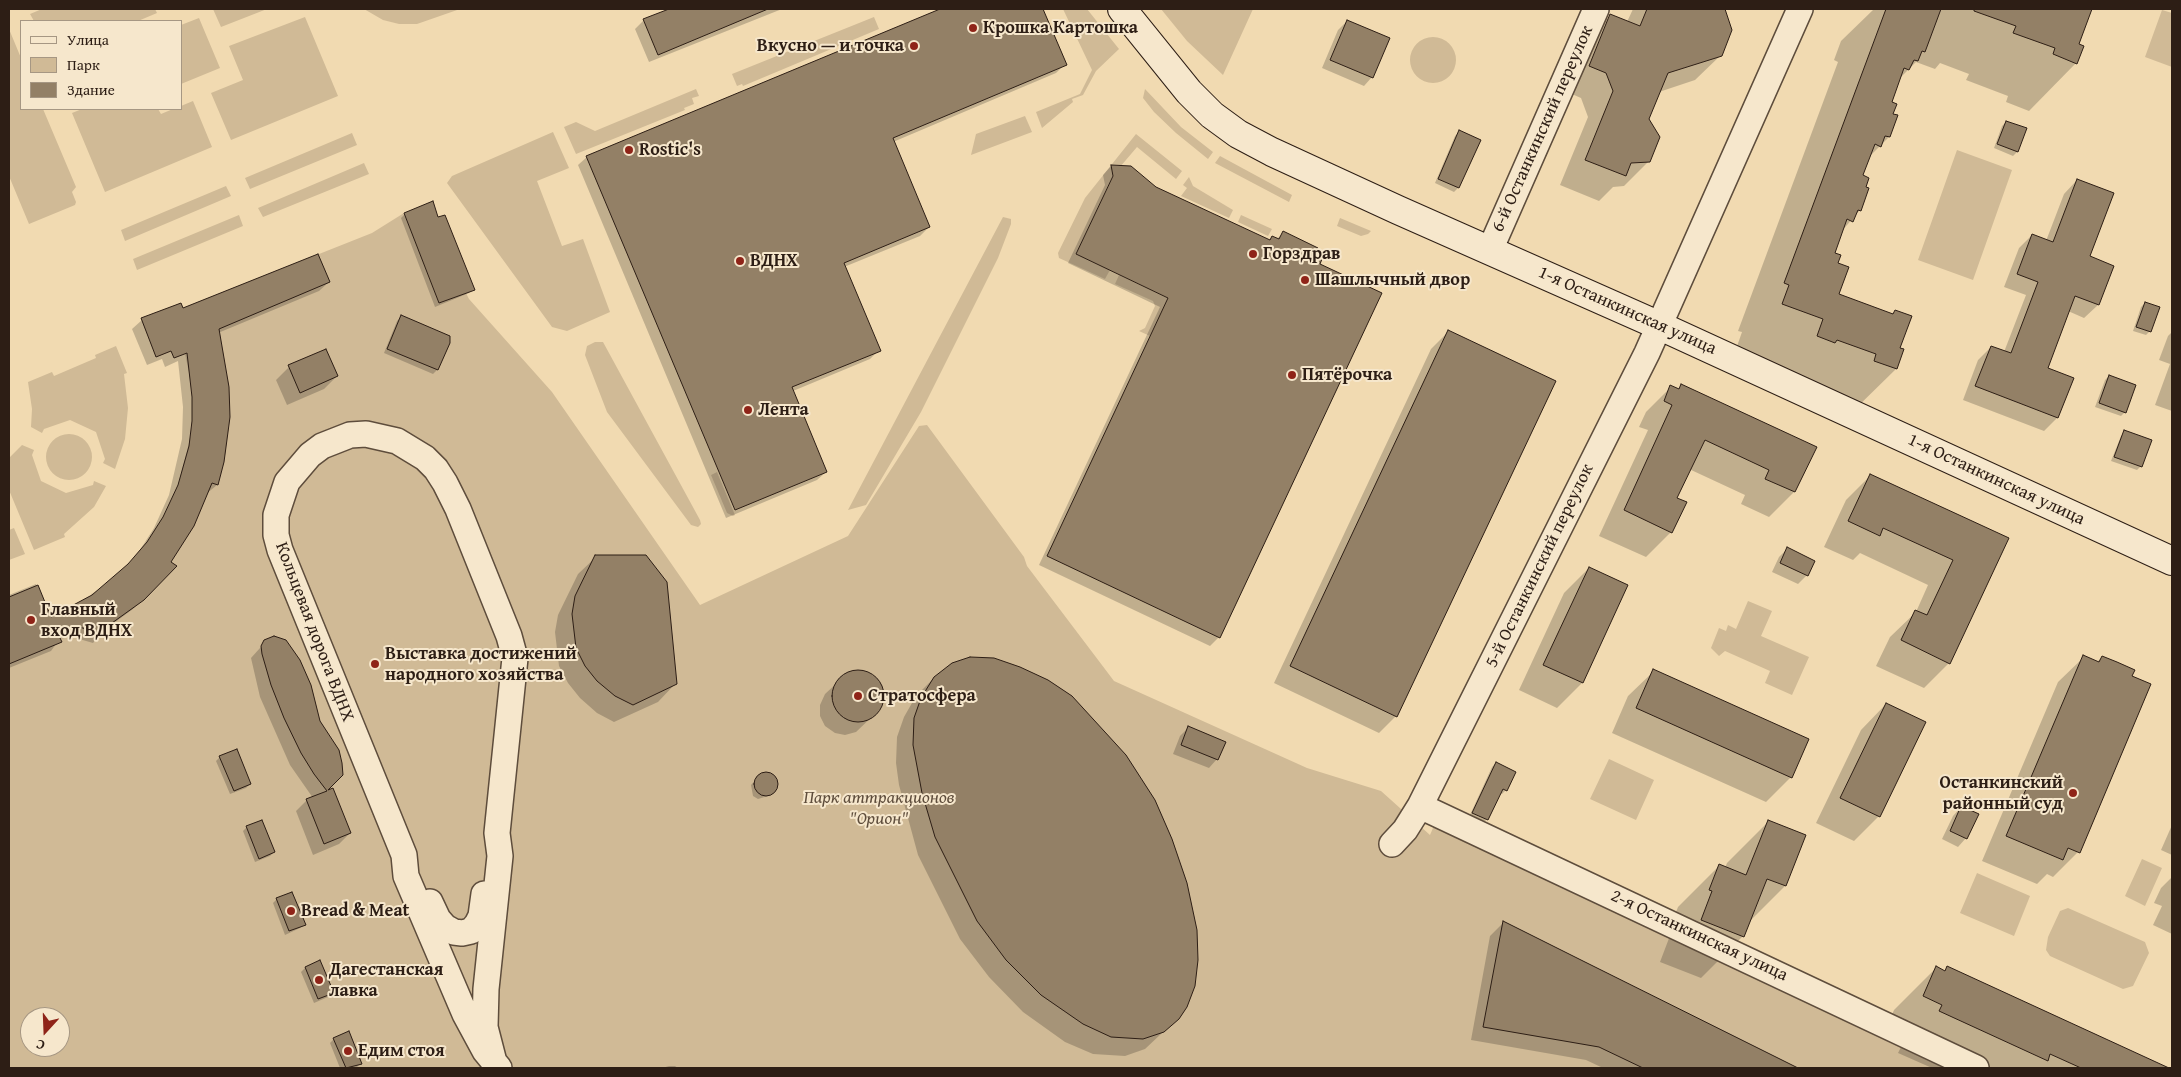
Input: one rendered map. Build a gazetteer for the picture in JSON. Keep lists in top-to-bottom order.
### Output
{
  "streets": {
    "street": [
      "6-й Останкинский переулок",
      "1-я Останкинская улица",
      "5-й Останкинский переулок",
      "Кольцевая дорога ВДНХ",
      "2-я Останкинская улица"
    ]
  },
  "crossings": [
    ["6-й Останкинский переулок", "1-я Останкинская улица"],
    ["1-я Останкинская улица", "5-й Останкинский переулок"],
    ["5-й Останкинский переулок", "2-я Останкинская улица"]
  ],
  "parks": ["Парк аттракционов \"Орион\""],
  "places": [
    "Крошка Картошка",
    "Вкусно — и точка",
    "Rostic's",
    "Горздрав",
    "ВДНХ",
    "Шашлычный двор",
    "Пятёрочка",
    "Лента",
    "Главный вход ВДНХ",
    "Выставка достижений народного хозяйства",
    "Стратосфера",
    "Останкинский районный суд",
    "Bread & Meat",
    "Дагестанская лавка",
    "Едим стоя"
  ],
  "legend": ["Улица", "Парк", "Здание"],
  "north": "bottom"
}
